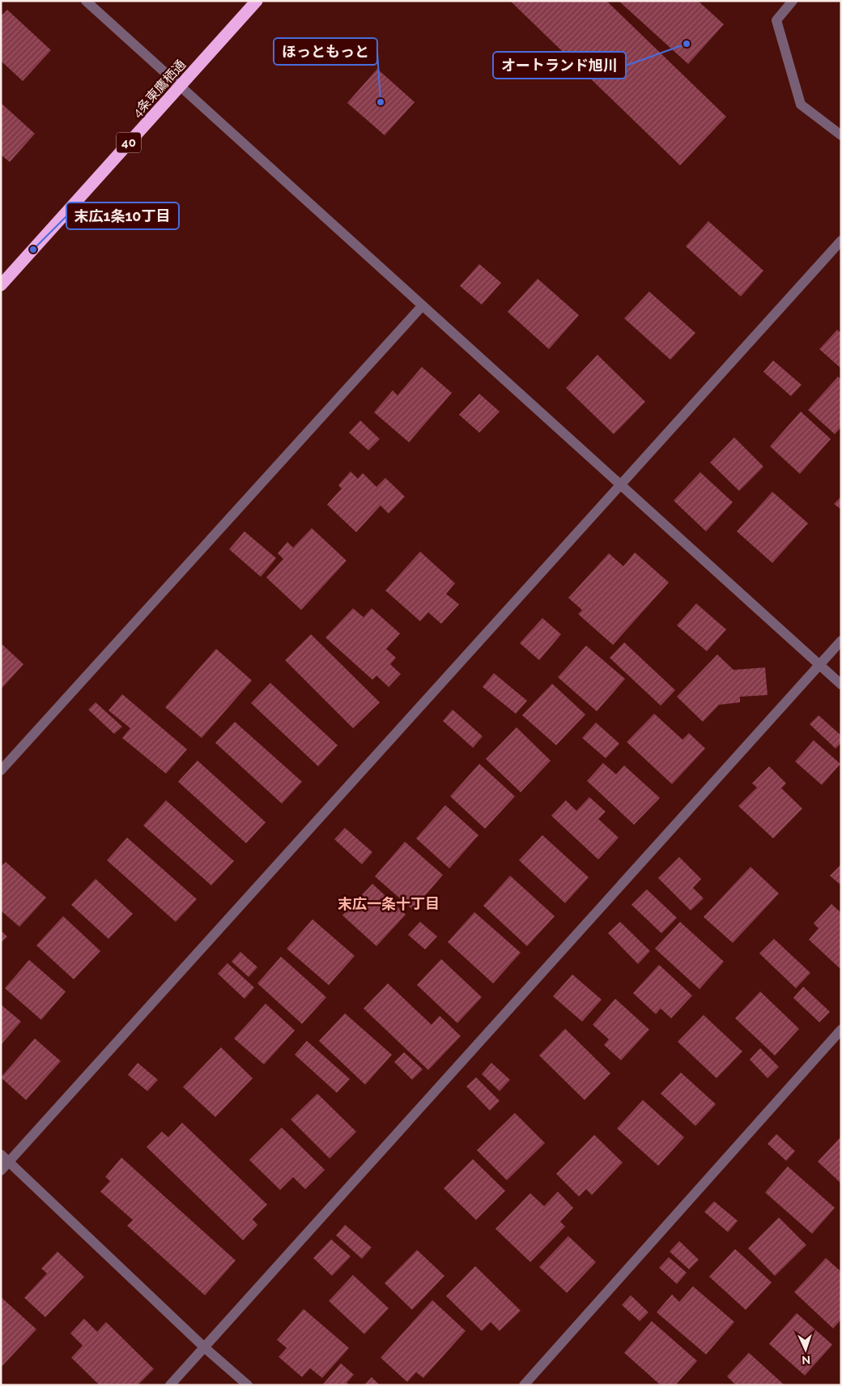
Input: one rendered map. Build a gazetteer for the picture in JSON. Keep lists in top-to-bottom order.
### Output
{
  "streets": {
    "highway": ["4条東鷹栖通", "40"]
  },
  "districts": ["末広一条十丁目"],
  "places": ["オートランド旭川", "ほっともっと", "末広1条10丁目"],
  "north": "bottom"
}
